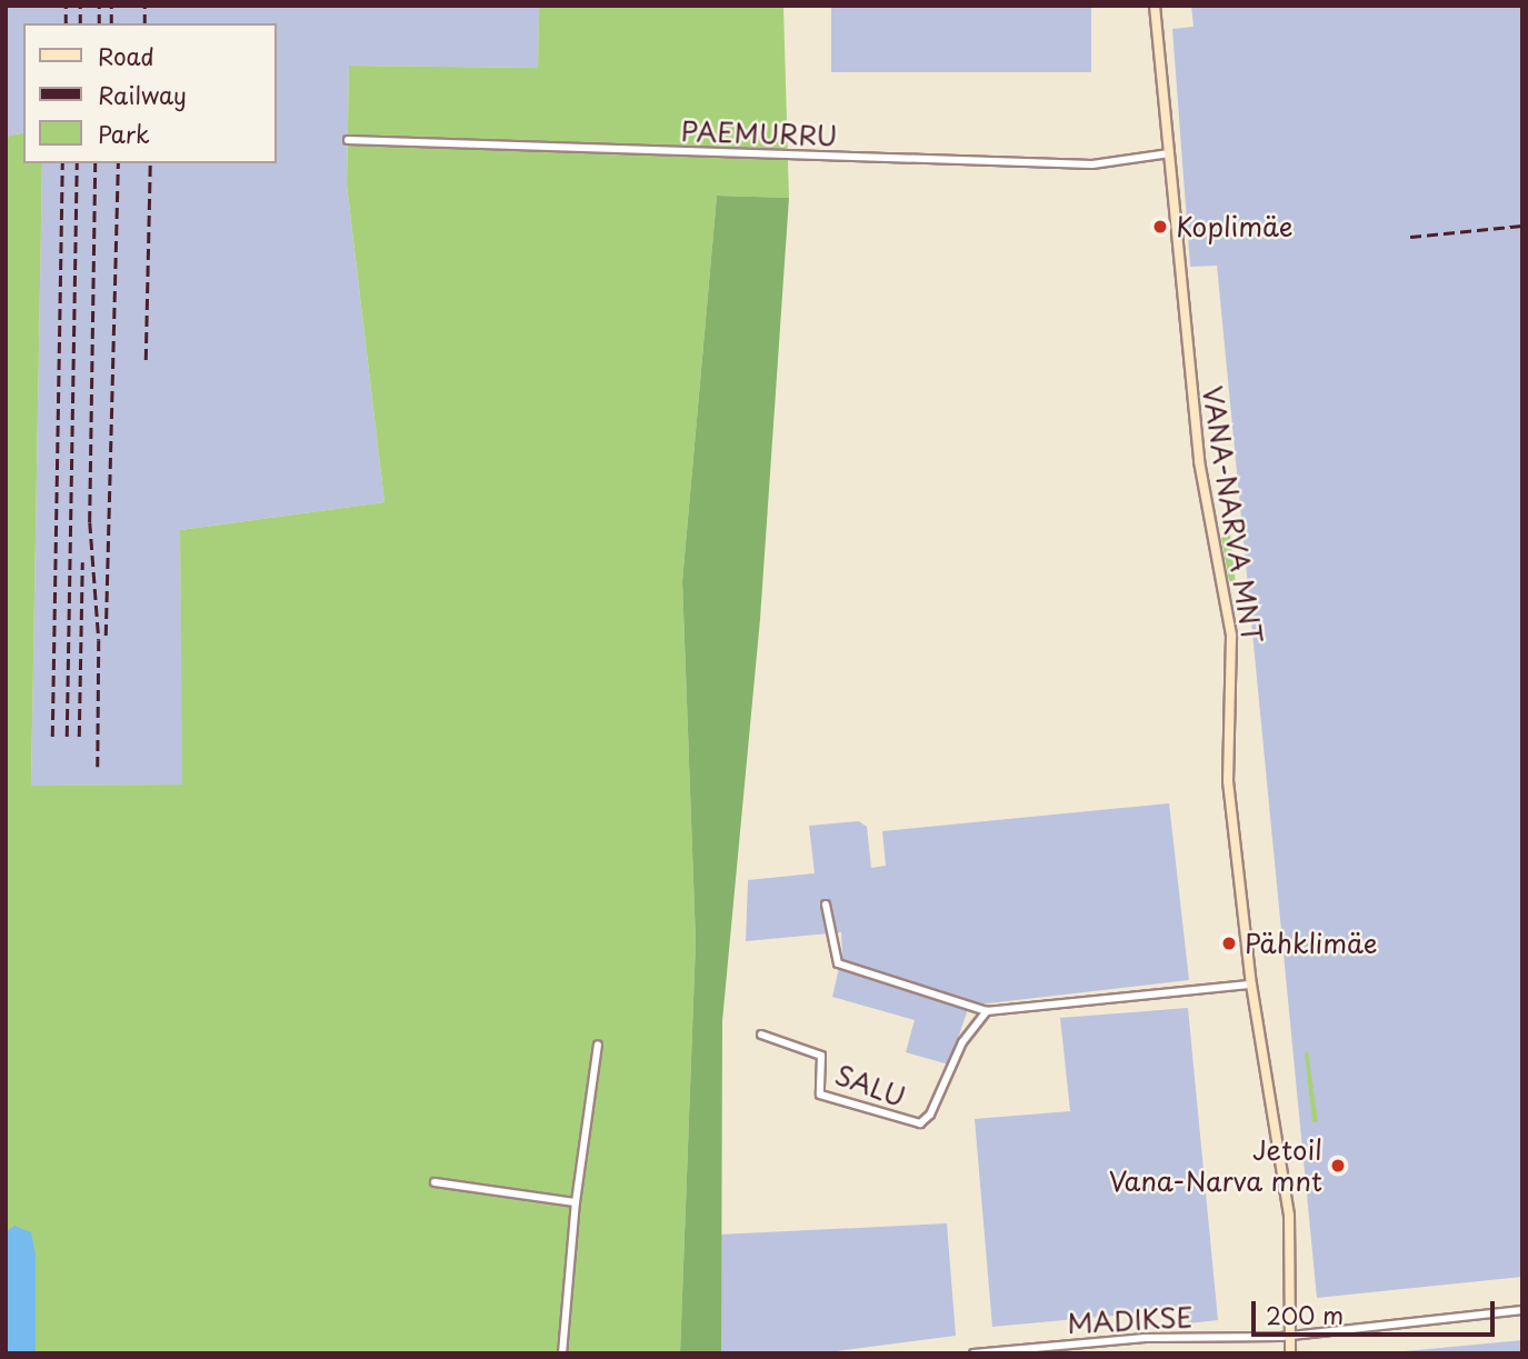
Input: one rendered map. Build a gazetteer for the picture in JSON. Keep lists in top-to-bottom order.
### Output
{
  "streets": {
    "main road": ["VANA-NARVA MNT"],
    "street": ["PAEMURRU", "SALU", "MADIKSE"]
  },
  "crossings": [
    ["PAEMURRU", "VANA-NARVA MNT"],
    ["VANA-NARVA MNT", "MADIKSE"]
  ],
  "places": ["Koplimäe", "Pähklimäe", "Jetoil Vana-Narva mnt"],
  "legend": ["Road", "Railway", "Park"],
  "scale_bar": "200 m"
}
